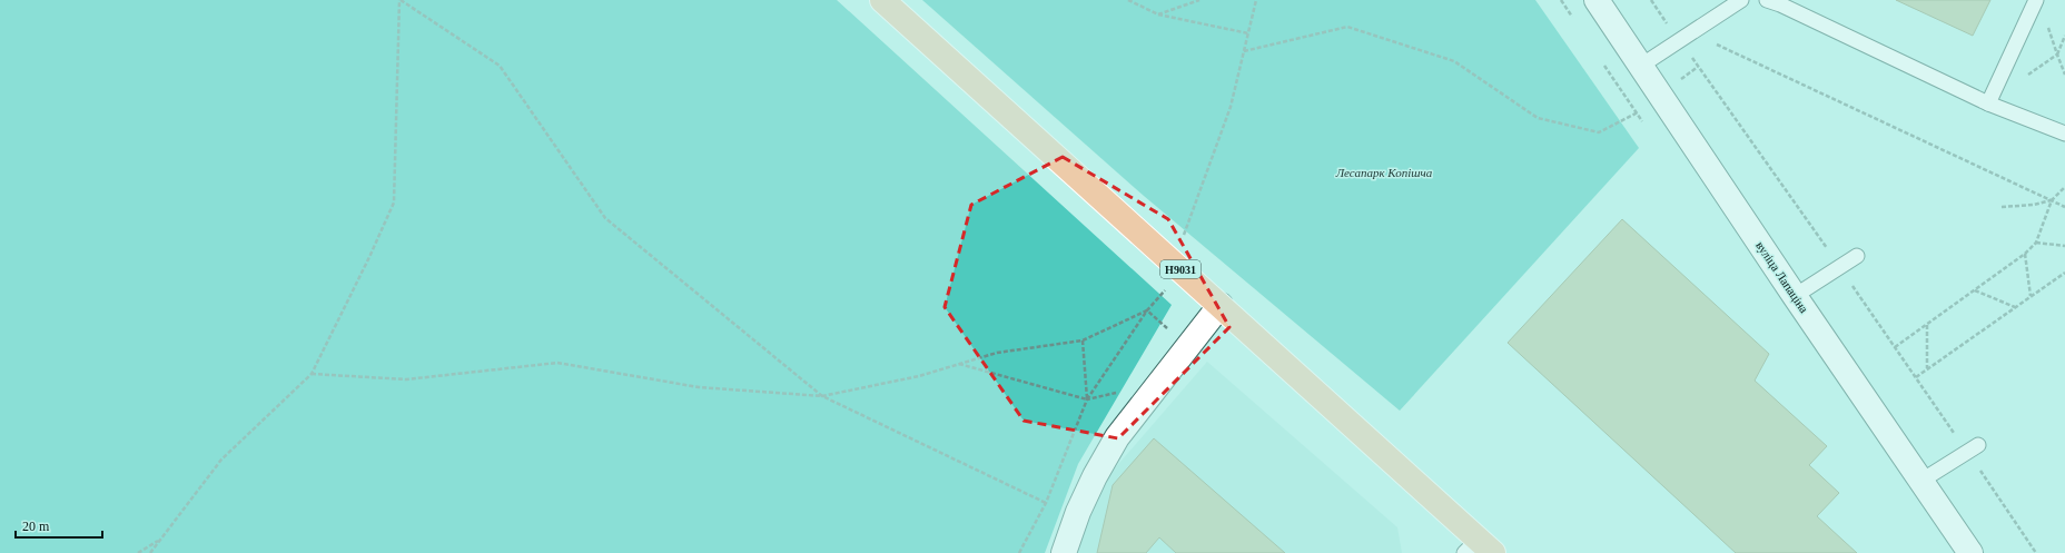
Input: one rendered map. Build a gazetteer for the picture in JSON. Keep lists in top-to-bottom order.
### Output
{
  "streets": {
    "main road": ["Н9031", "вуліца Лапаціна"]
  },
  "parks": ["Лесапарк Копішча"],
  "scale_bar": "20 m"
}
